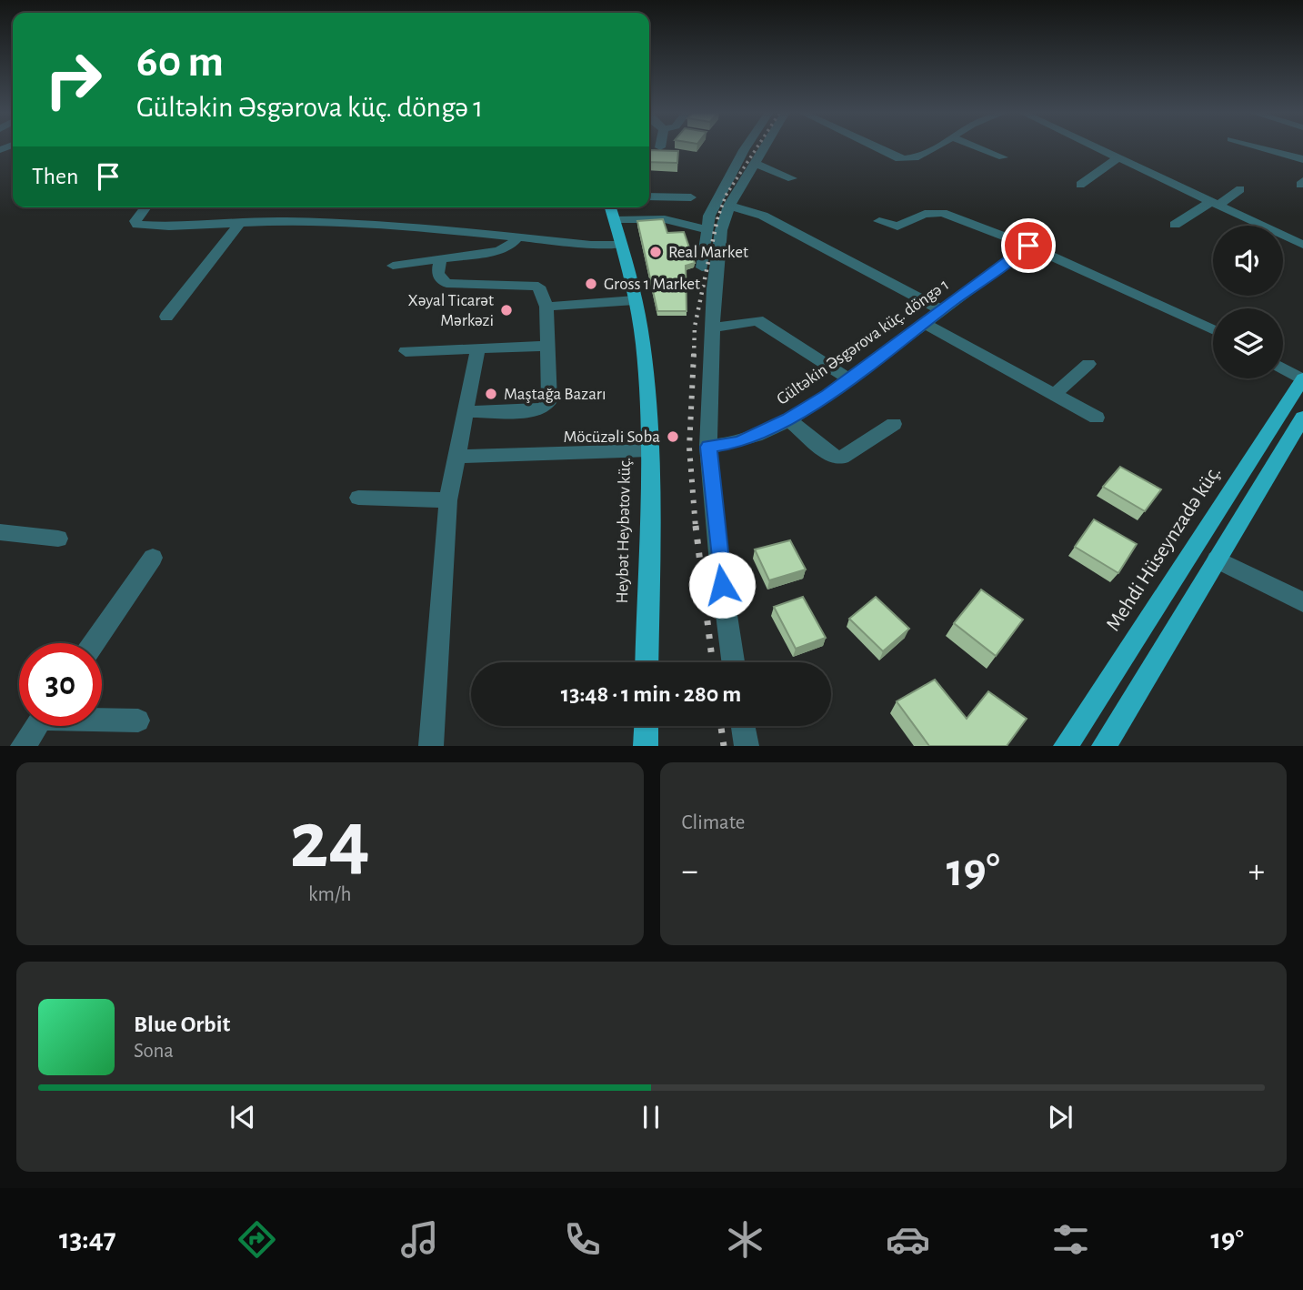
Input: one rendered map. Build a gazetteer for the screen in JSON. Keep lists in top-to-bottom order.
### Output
{
  "streets": {
    "main road": ["Heybət Heybətov küç.", "Mehdi Hüseynzadə küç."],
    "street": ["Gültəkin Əsgərova küç. döngə 1"]
  },
  "places": [
    "Real Market",
    "Gross 1 Market",
    "Xəyal Ticarət Mərkəzi",
    "Maştağa Bazarı",
    "Möcüzəli Soba"
  ],
  "page": {
    "turn": ["60 m", "Gültəkin Əsgərova küç. döngə 1"],
    "then": "Then",
    "limit": "30",
    "trip": "13:48 · 1 min · 280 m",
    "tile": [
      ["24", "km/h"],
      "Climate"
    ],
    "heat": ["−", "19°", "+"],
    "song": ["Blue Orbit", "Sona"],
    "tabs": ["13:47", "19°"]
  }
}
